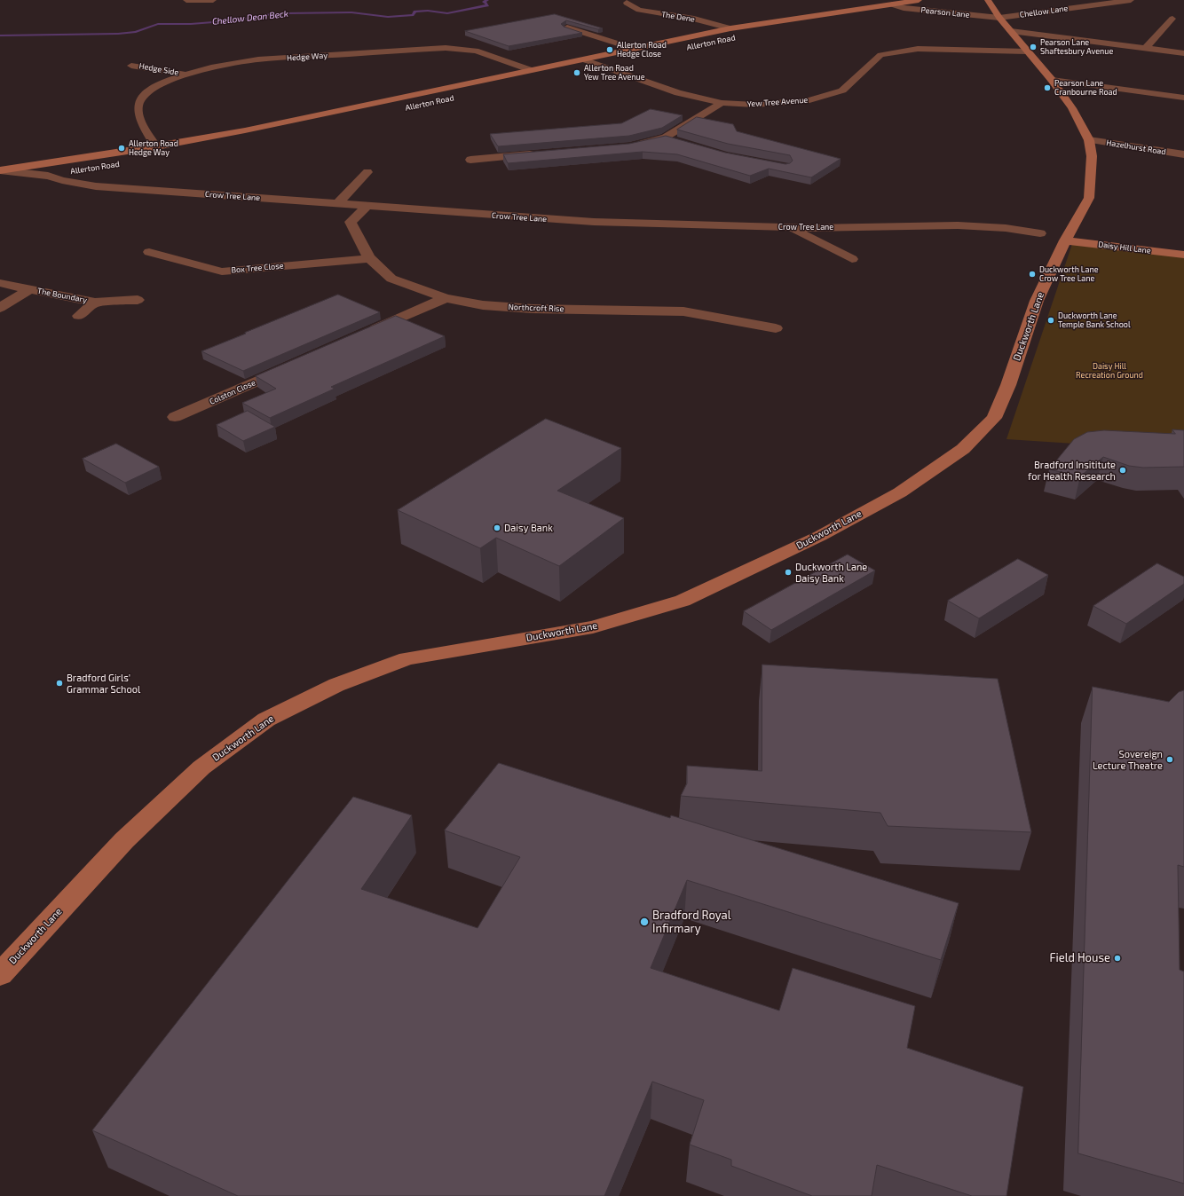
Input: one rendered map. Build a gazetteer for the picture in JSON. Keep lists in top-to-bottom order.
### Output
{
  "streets": {
    "street": [
      "Chellow Lane",
      "Pearson Lane",
      "The Dene",
      "Allerton Road",
      "Hedge Way",
      "Hedge Side",
      "Yew Tree Avenue",
      "Hazelhurst Road",
      "Crow Tree Lane",
      "Daisy Hill Lane",
      "Box Tree Close",
      "The Boundary",
      "Northcroft Rise",
      "Duckworth Lane",
      "Colston Close"
    ]
  },
  "crossings": [
    ["Chellow Lane", "Pearson Lane"],
    ["Pearson Lane", "Allerton Road"],
    ["The Dene", "Allerton Road"],
    ["Allerton Road", "Hedge Way"],
    ["Allerton Road", "Yew Tree Avenue"],
    ["Allerton Road", "Crow Tree Lane"],
    ["Hedge Way", "Hedge Side"],
    ["Crow Tree Lane", "Northcroft Rise"],
    ["Daisy Hill Lane", "Duckworth Lane"],
    ["Box Tree Close", "Northcroft Rise"]
  ],
  "water": ["Chellow Dean Beck"],
  "parks": ["Daisy Hill Recreation Ground"],
  "places": [
    "Pearson Lane Shaftesbury Avenue",
    "Allerton Road Hedge Close",
    "Allerton Road Yew Tree Avenue",
    "Pearson Lane Cranbourne Road",
    "Allerton Road Hedge Way",
    "Duckworth Lane Crow Tree Lane",
    "Duckworth Lane Temple Bank School",
    "Bradford Insititute for Health Research",
    "Daisy Bank",
    "Duckworth Lane Daisy Bank",
    "Bradford Girls' Grammar School",
    "Sovereign Lecture Theatre",
    "Bradford Royal Infirmary",
    "Field House"
  ]
}
